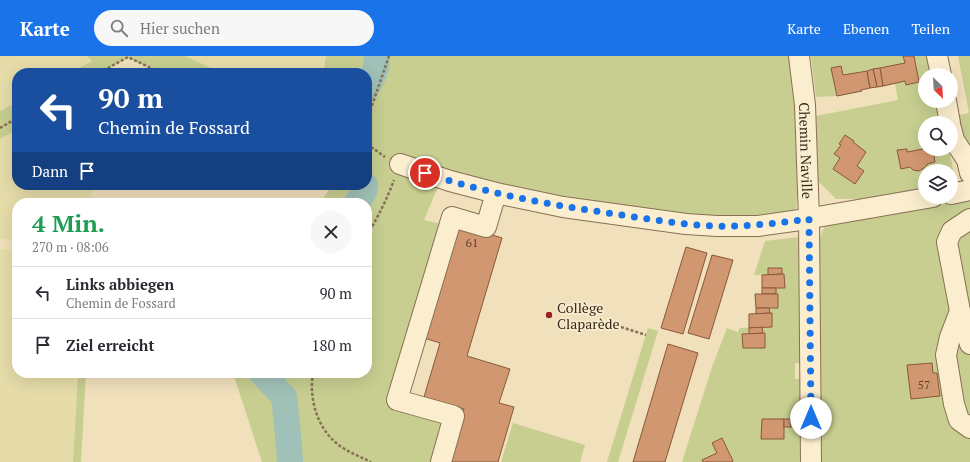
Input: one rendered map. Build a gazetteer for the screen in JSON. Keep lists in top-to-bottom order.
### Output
{
  "streets": {
    "street": ["Chemin Naville"]
  },
  "places": ["Collège Claparède"],
  "house_numbers": ["61", "57"],
  "north": "bottom right",
  "page": {
    "header": "Karte",
    "search": "Hier suchen",
    "nav": ["Karte", "Ebenen", "Teilen"],
    "turn": ["90 m", "Chemin de Fossard"],
    "then": "Dann",
    "heading": ["4 Min.", "270 m · 08:06"],
    "list": [
      {
        "name": "Links abbiegen",
        "note": "Chemin de Fossard",
        "value": "90 m"
      },
      {
        "name": "Ziel erreicht",
        "value": "180 m"
      }
    ]
  }
}
